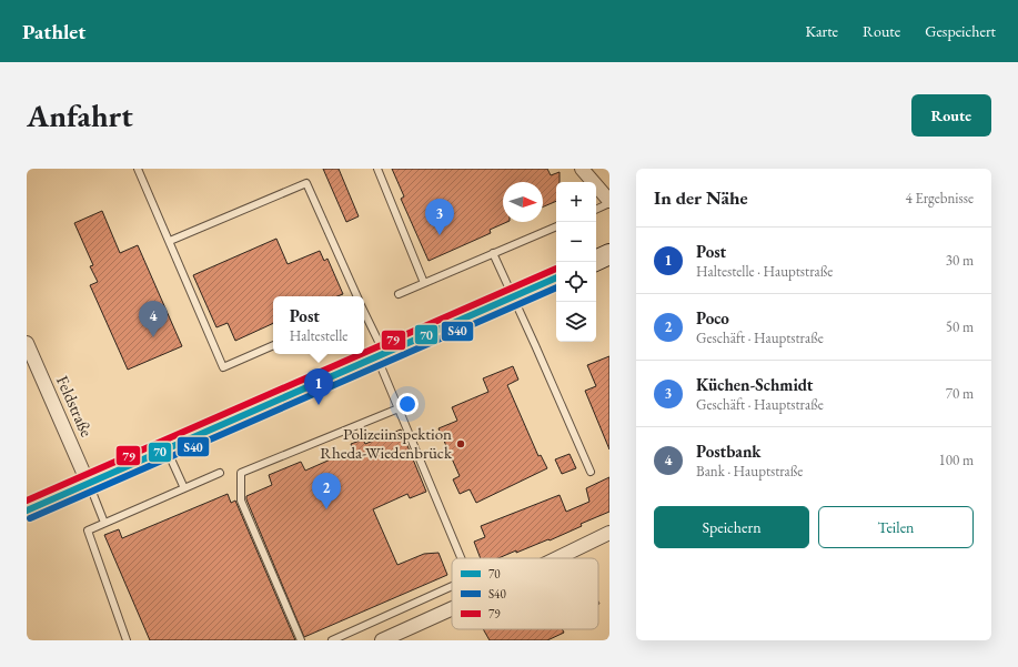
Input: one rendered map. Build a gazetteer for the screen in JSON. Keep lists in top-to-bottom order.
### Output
{
  "streets": {
    "street": ["Feldstraße"]
  },
  "places": ["Polizeiinspektion Rheda-Wiedenbrück"],
  "lines": ["transit line 79", "transit line 70", "transit line S40"],
  "legend": ["70", "S40", "79"],
  "north": "right",
  "page": {
    "header": "Pathlet",
    "nav": ["Karte", "Route", "Gespeichert"],
    "buttons": [
      "Route",
      ["Speichern", "Teilen"]
    ],
    "title": "Anfahrt",
    "heading": ["In der Nähe", "4 Ergebnisse"],
    "map_buttons": ["+", "−"],
    "pins": [
      "3",
      "4",
      "1",
      "2"
    ],
    "list": [
      {
        "mark": "1",
        "name": "Post",
        "note": "Haltestelle · Hauptstraße",
        "value": "30 m"
      },
      {
        "mark": "2",
        "name": "Poco",
        "note": "Geschäft · Hauptstraße",
        "value": "50 m"
      },
      {
        "mark": "3",
        "name": "Küchen-Schmidt",
        "note": "Geschäft · Hauptstraße",
        "value": "70 m"
      },
      {
        "mark": "4",
        "name": "Postbank",
        "note": "Bank · Hauptstraße",
        "value": "100 m"
      }
    ],
    "popup": ["Post", "Haltestelle"]
  }
}
